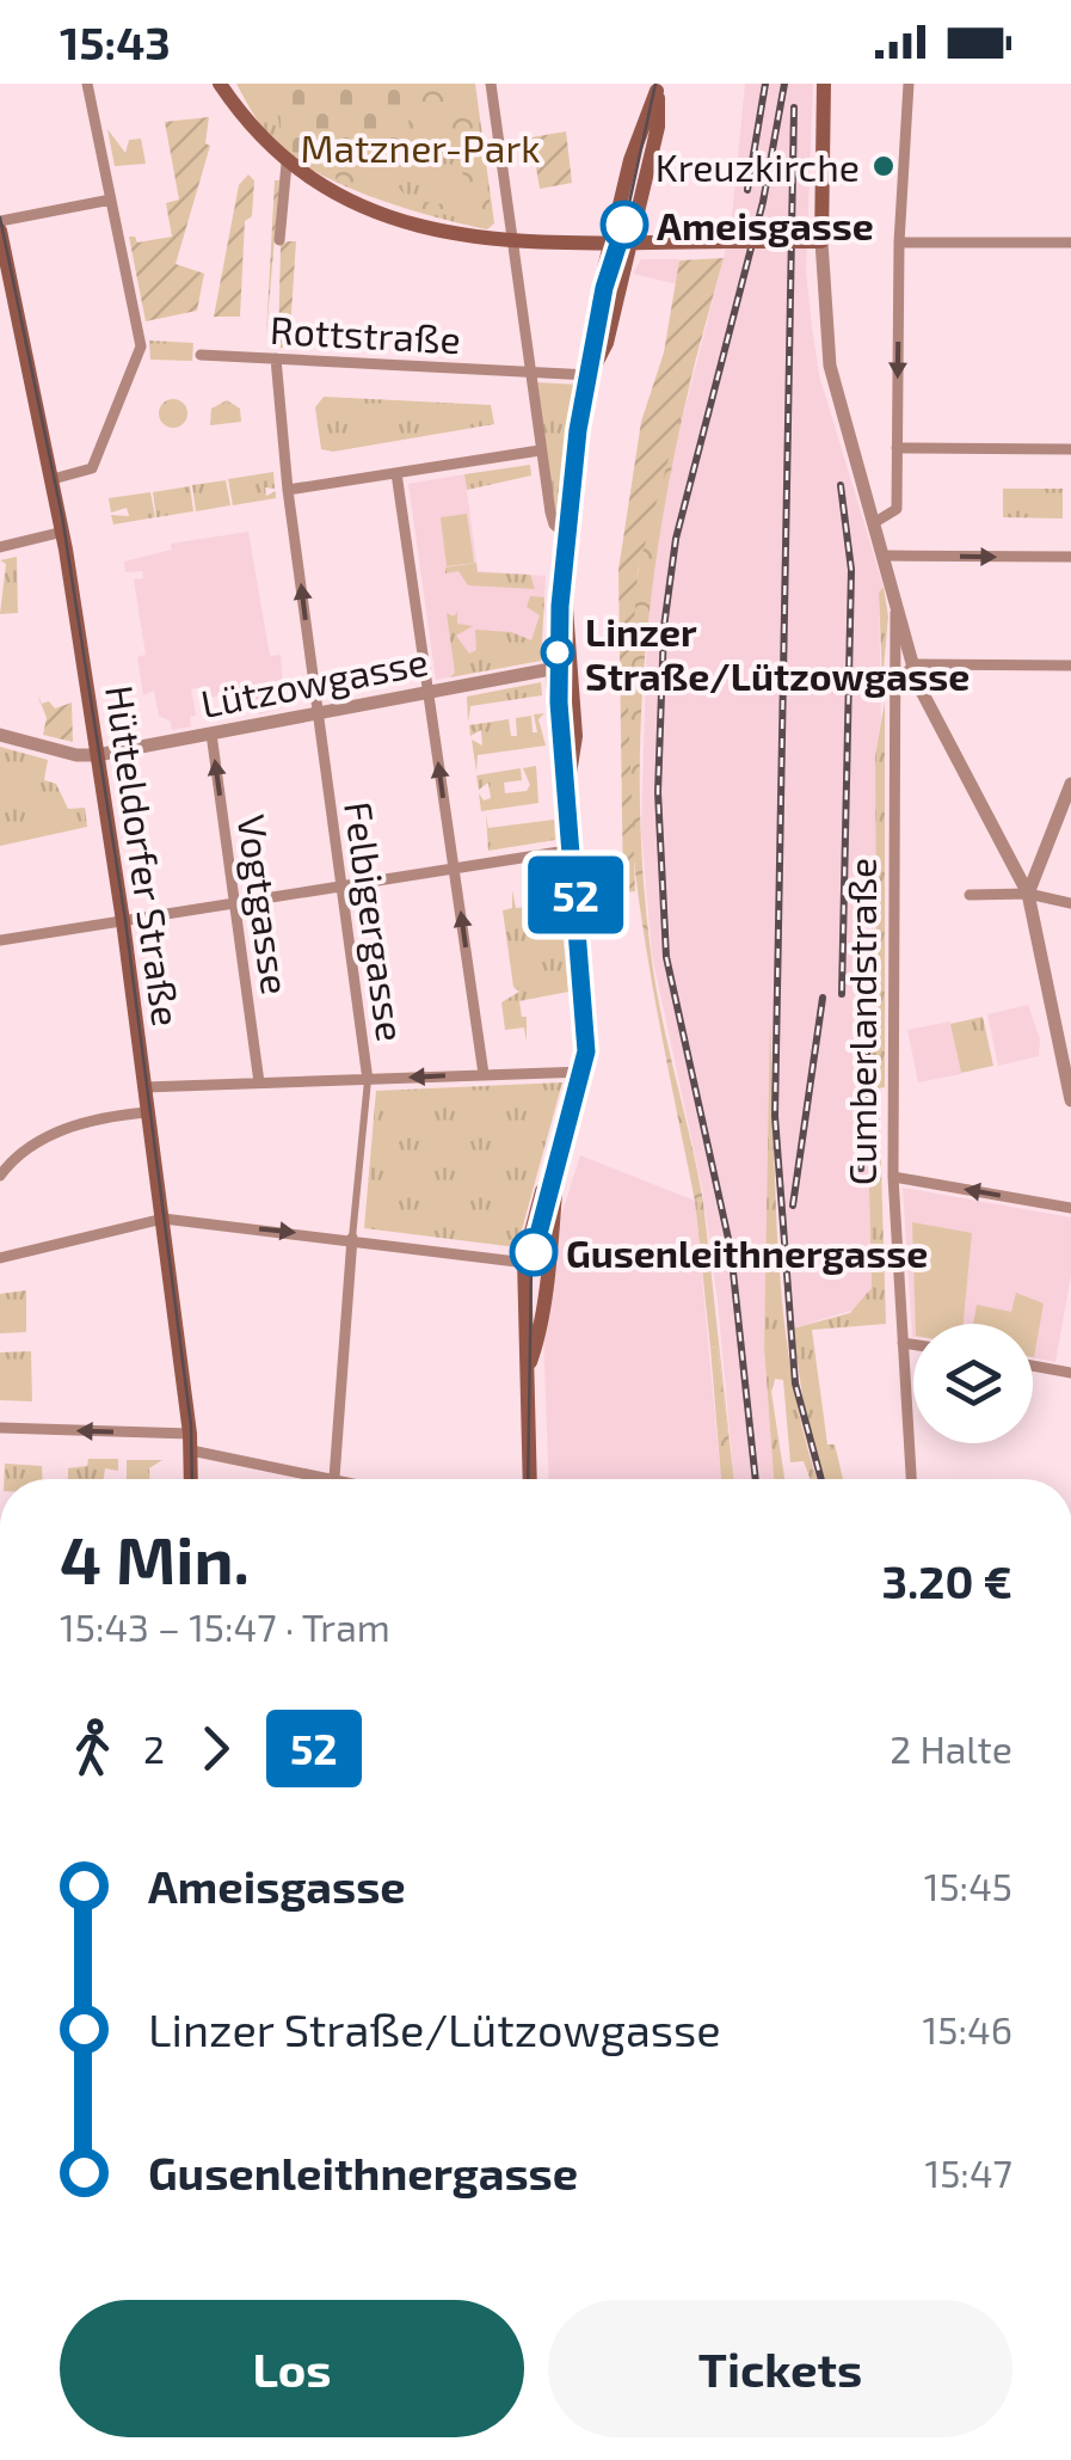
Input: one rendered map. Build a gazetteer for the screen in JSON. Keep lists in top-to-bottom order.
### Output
{
  "streets": {
    "main road": ["Hütteldorfer Straße"],
    "street": [
      "Rottstraße",
      "Lützowgasse",
      "Vogtgasse",
      "Felbigergasse",
      "Cumberlandstraße"
    ]
  },
  "crossings": [
    ["Rottstraße", "Felbigergasse"],
    ["Lützowgasse", "Hütteldorfer Straße"],
    ["Lützowgasse", "Vogtgasse"],
    ["Lützowgasse", "Felbigergasse"]
  ],
  "one_way": ["Vogtgasse"],
  "parks": ["Matzner-Park"],
  "places": [
    "Kreuzkirche",
    "Ameisgasse",
    "Linzer Straße/Lützowgasse",
    "Gusenleithnergasse"
  ],
  "lines": ["tram line 52"],
  "page": {
    "status": "15:43",
    "on_map": "52",
    "heading": ["4 Min.", "15:43 – 15:47 · Tram", "3.20 €"],
    "legs": ["2", "52", "2 Halte"],
    "list": [
      {
        "name": "Ameisgasse",
        "value": "15:45"
      },
      {
        "name": "Linzer Straße/Lützowgasse",
        "value": "15:46"
      },
      {
        "name": "Gusenleithnergasse",
        "value": "15:47"
      }
    ],
    "buttons": ["Los", "Tickets"]
  }
}
